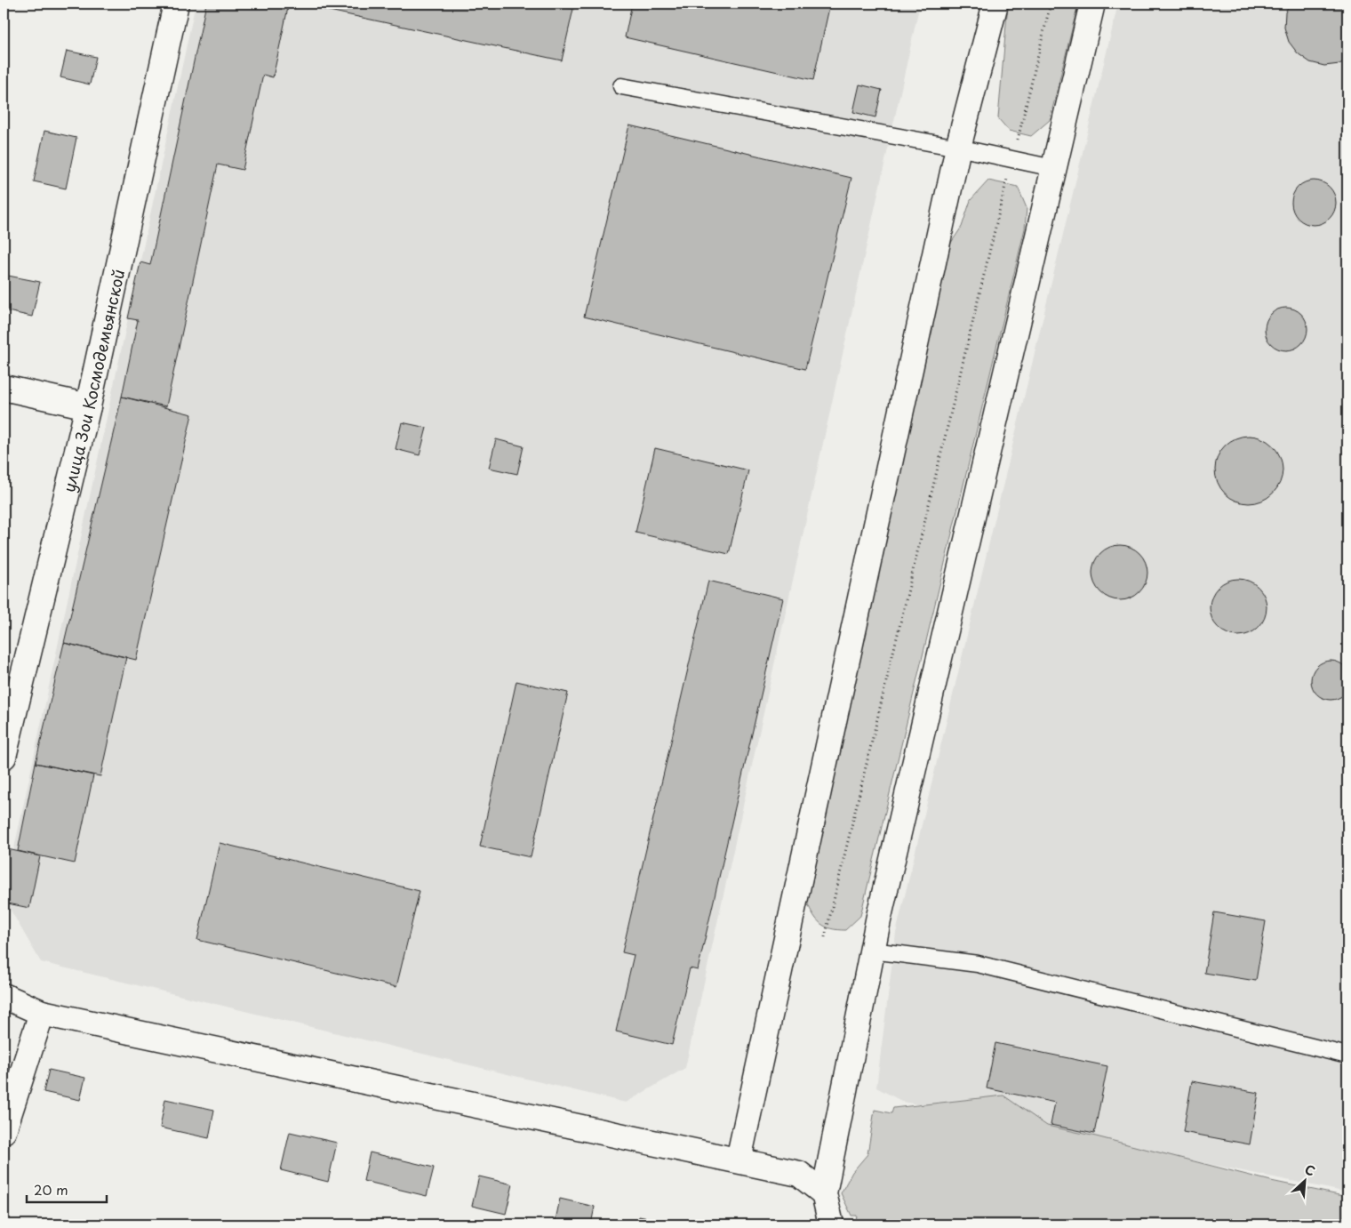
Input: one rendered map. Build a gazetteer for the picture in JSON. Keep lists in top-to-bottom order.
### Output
{
  "streets": {
    "street": ["улица Зои Космодемьянской"]
  },
  "scale_bar": "20 m",
  "north": "top right"
}
